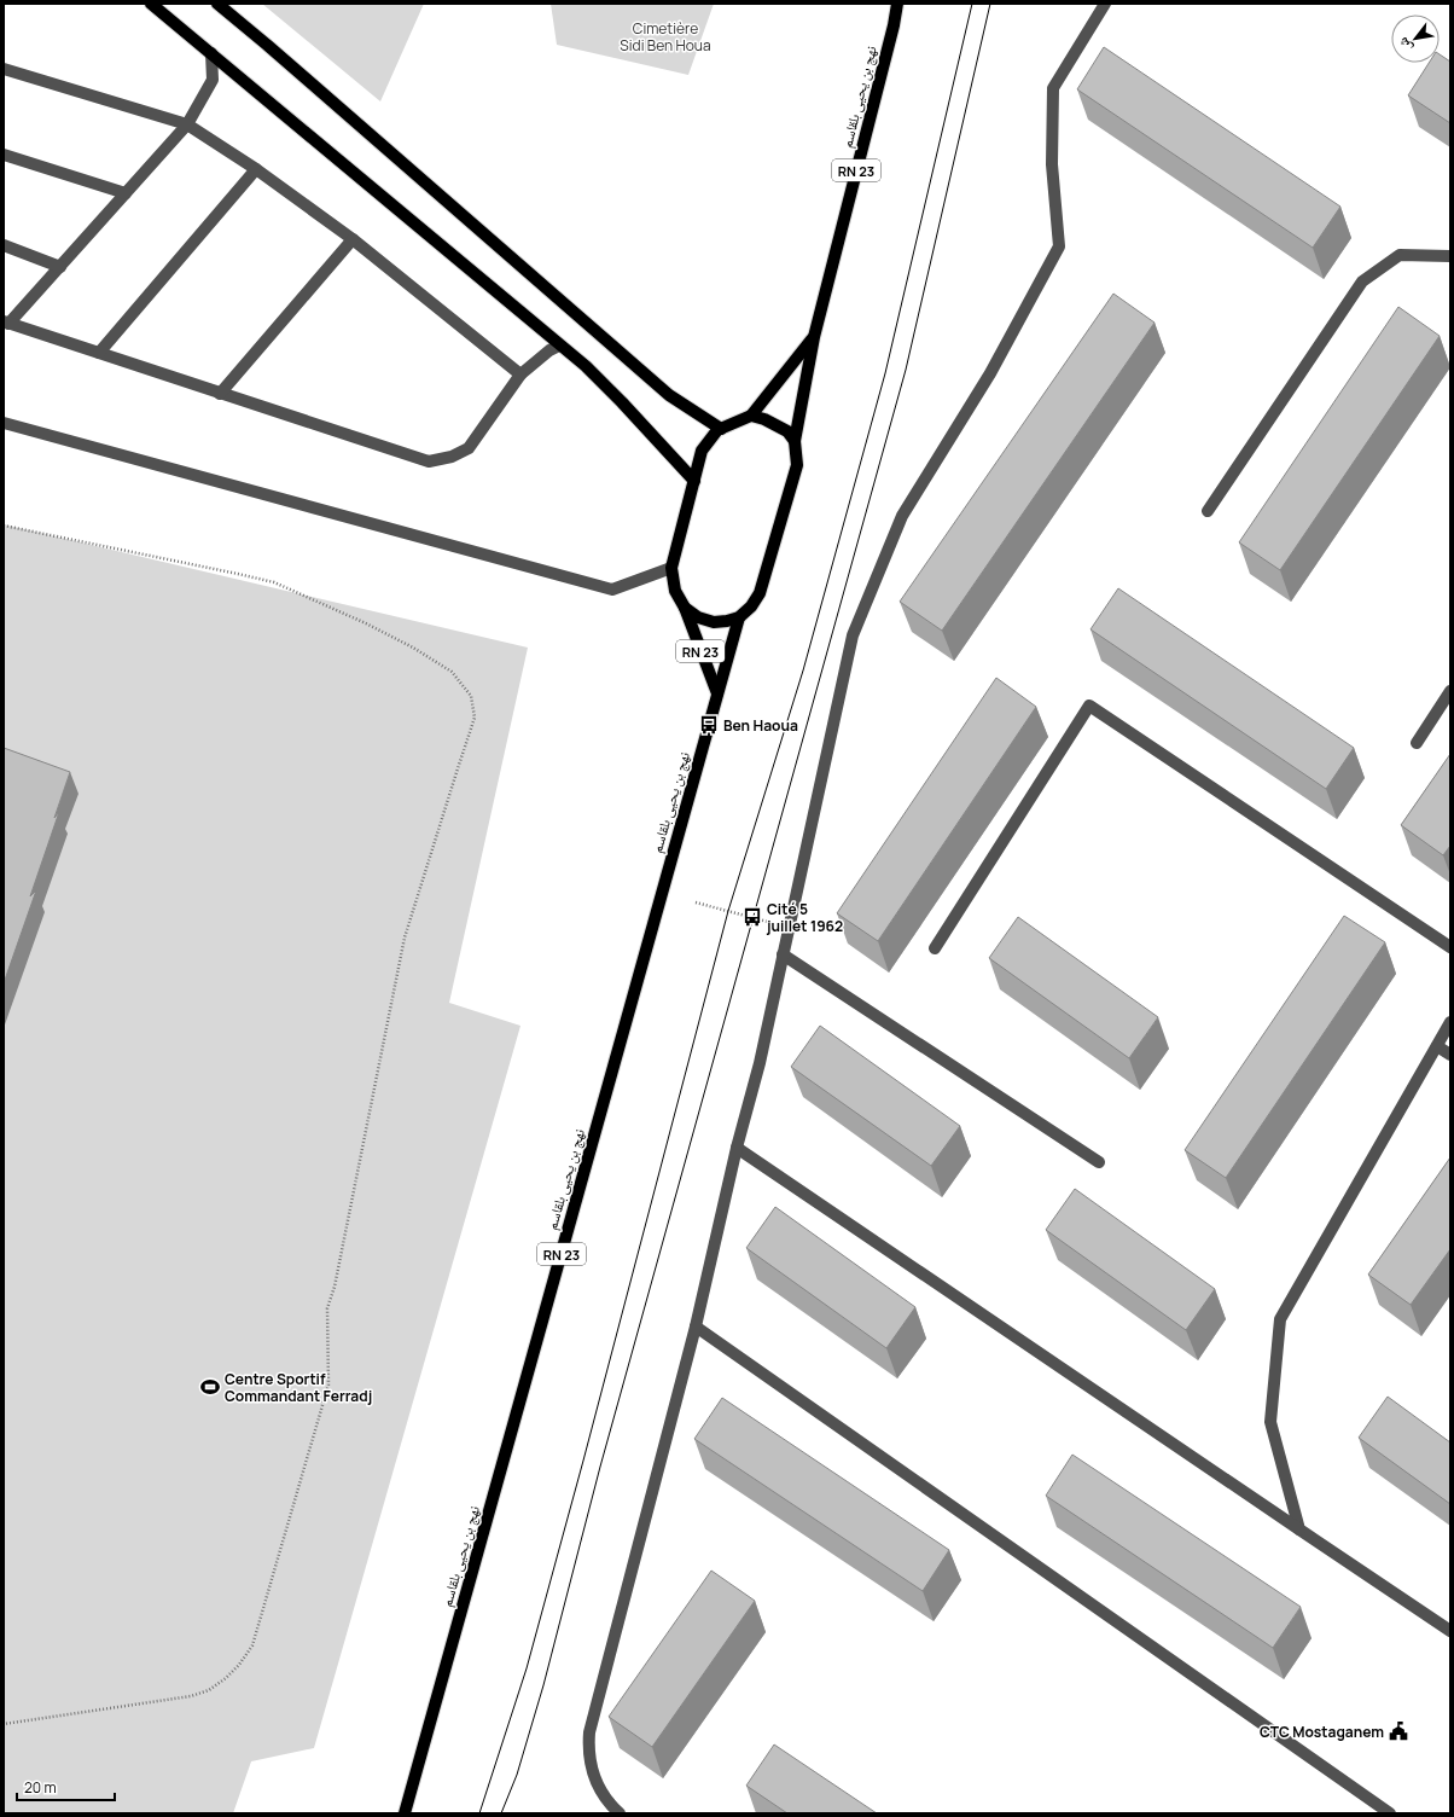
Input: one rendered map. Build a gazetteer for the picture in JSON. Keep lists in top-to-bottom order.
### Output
{
  "streets": {
    "main road": ["نهج بن يحيى بلقاسم", "RN 23"]
  },
  "crossings": [
    ["نهج بن يحيى بلقاسم", "RN 23"]
  ],
  "parks": ["Cimetière Sidi Ben Houa"],
  "places": {
    "bus stop": ["Ben Haoua", "Cité 5 juillet 1962"],
    "sports": ["Centre Sportif Commandant Ferradj"],
    "public building": ["CTC Mostaganem"]
  },
  "scale_bar": "20 m",
  "north": "bottom left"
}
